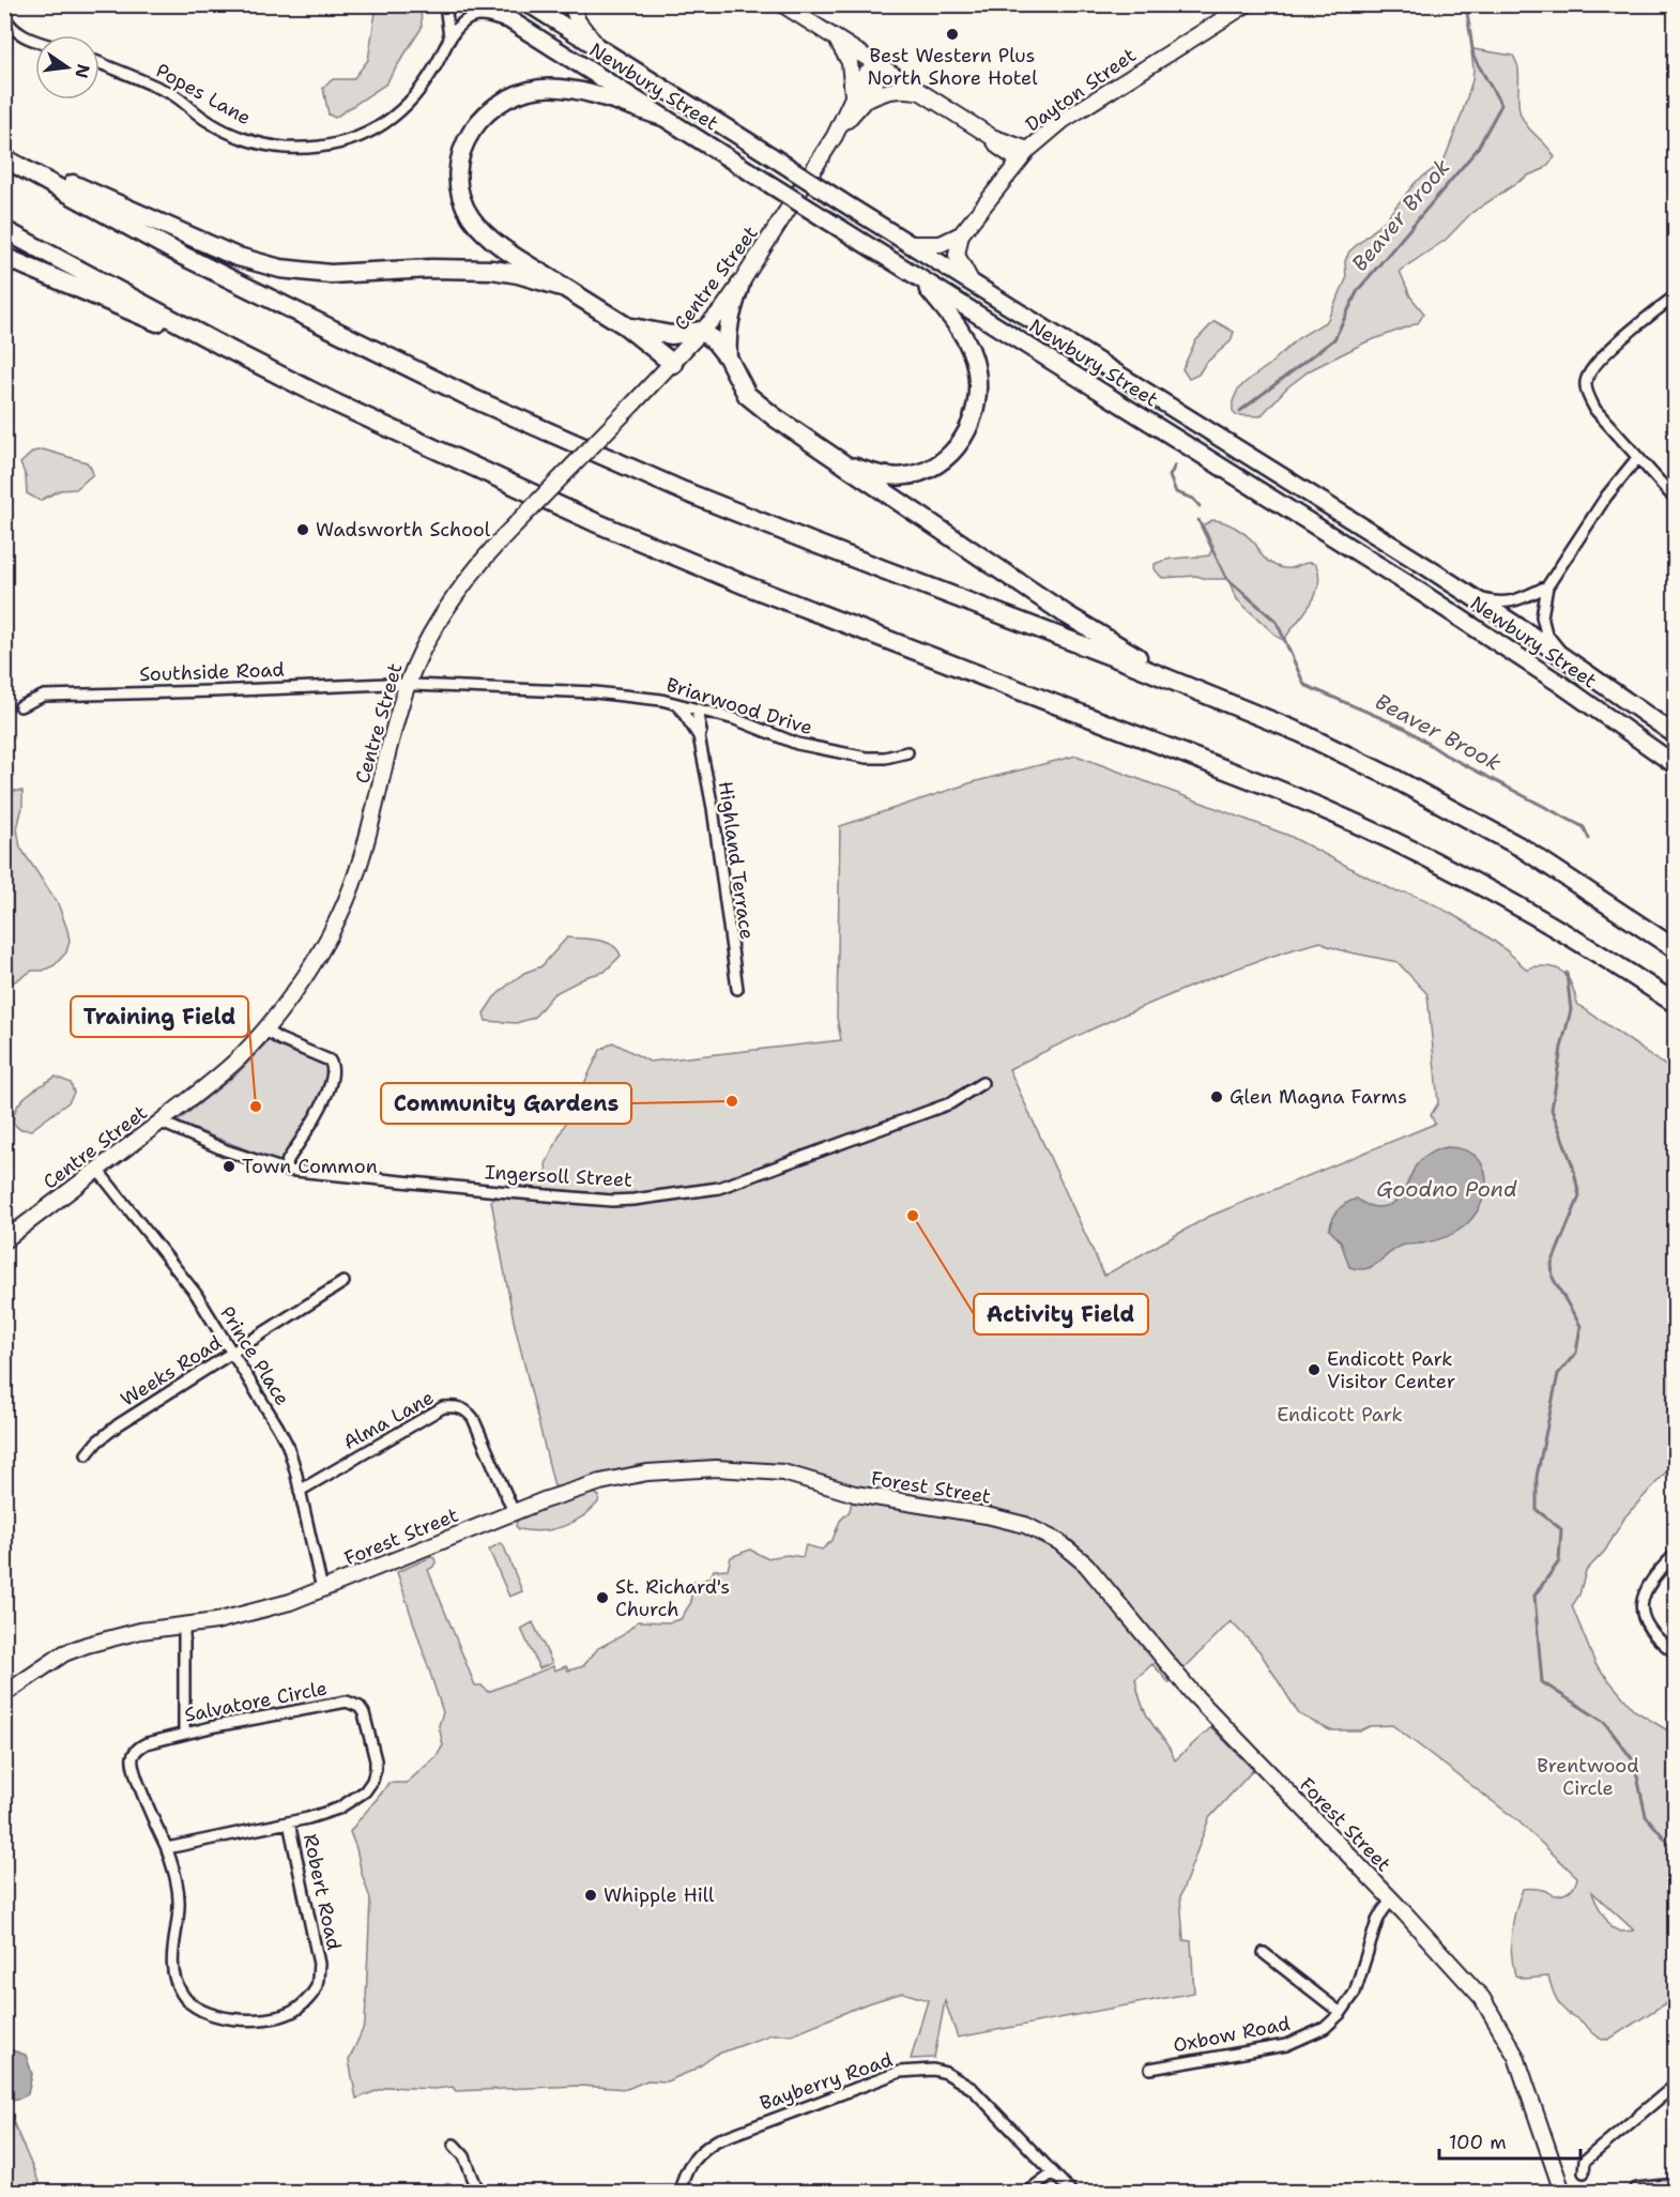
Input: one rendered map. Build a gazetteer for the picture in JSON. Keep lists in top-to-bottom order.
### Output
{
  "streets": {
    "main road": [
      "Newbury Street",
      "Dayton Street",
      "Centre Street",
      "Forest Street"
    ],
    "street": [
      "Popes Lane",
      "Southside Road",
      "Briarwood Drive",
      "Highland Terrace",
      "Ingersoll Street",
      "Prince Place",
      "Weeks Road",
      "Alma Lane",
      "Salvatore Circle",
      "Robert Road",
      "Oxbow Road",
      "Bayberry Road"
    ]
  },
  "crossings": [
    ["Newbury Street", "Popes Lane"],
    ["Centre Street", "Southside Road"],
    ["Centre Street", "Briarwood Drive"],
    ["Centre Street", "Ingersoll Street"],
    ["Centre Street", "Prince Place"],
    ["Southside Road", "Briarwood Drive"],
    ["Briarwood Drive", "Highland Terrace"],
    ["Prince Place", "Weeks Road"],
    ["Prince Place", "Alma Lane"],
    ["Prince Place", "Forest Street"],
    ["Alma Lane", "Forest Street"],
    ["Forest Street", "Oxbow Road"],
    ["Salvatore Circle", "Robert Road"]
  ],
  "water": ["Beaver Brook", "Goodno Pond"],
  "parks": ["Endicott Park", "Brentwood Circle"],
  "places": [
    "Best Western Plus North Shore Hotel",
    "Wadsworth School",
    "Glen Magna Farms",
    "Community Gardens",
    "Training Field",
    "Town Common",
    "Activity Field",
    "Endicott Park Visitor Center",
    "St. Richard's Church",
    "Whipple Hill"
  ],
  "scale_bar": "100 m",
  "north": "right"
}
